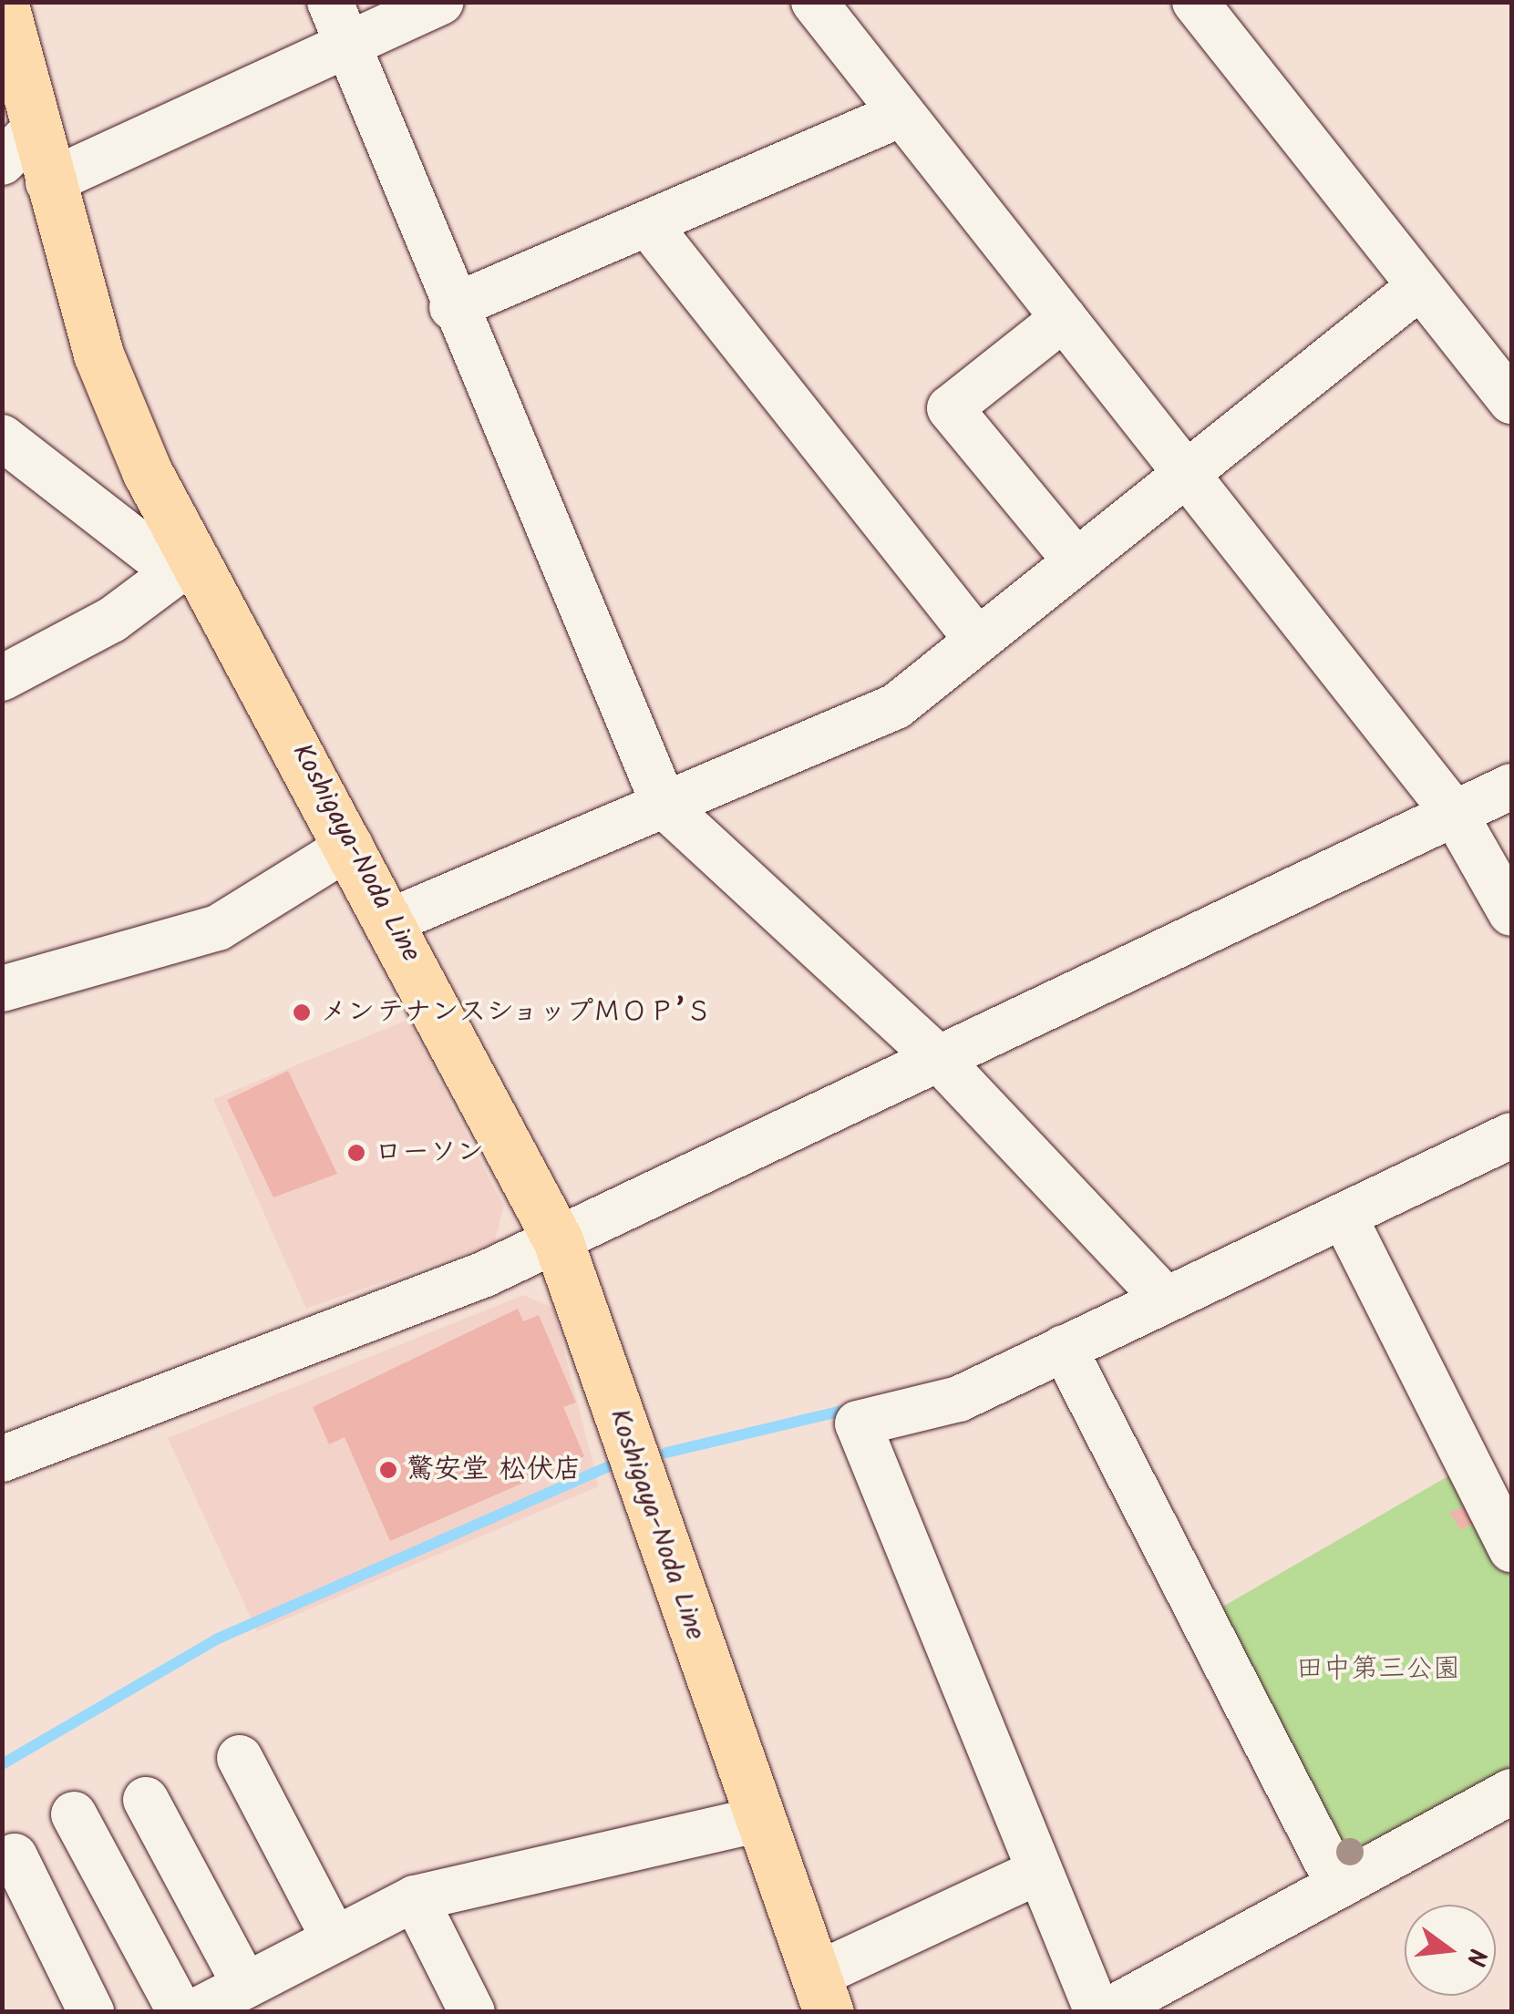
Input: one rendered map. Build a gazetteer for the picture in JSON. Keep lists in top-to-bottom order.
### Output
{
  "streets": {
    "main road": ["Koshigaya-Noda Line"]
  },
  "parks": ["田中第三公園"],
  "places": ["メンテナンスショップＭＯＰ’Ｓ", "ローソン", "驚安堂 松伏店"],
  "north": "right"
}
